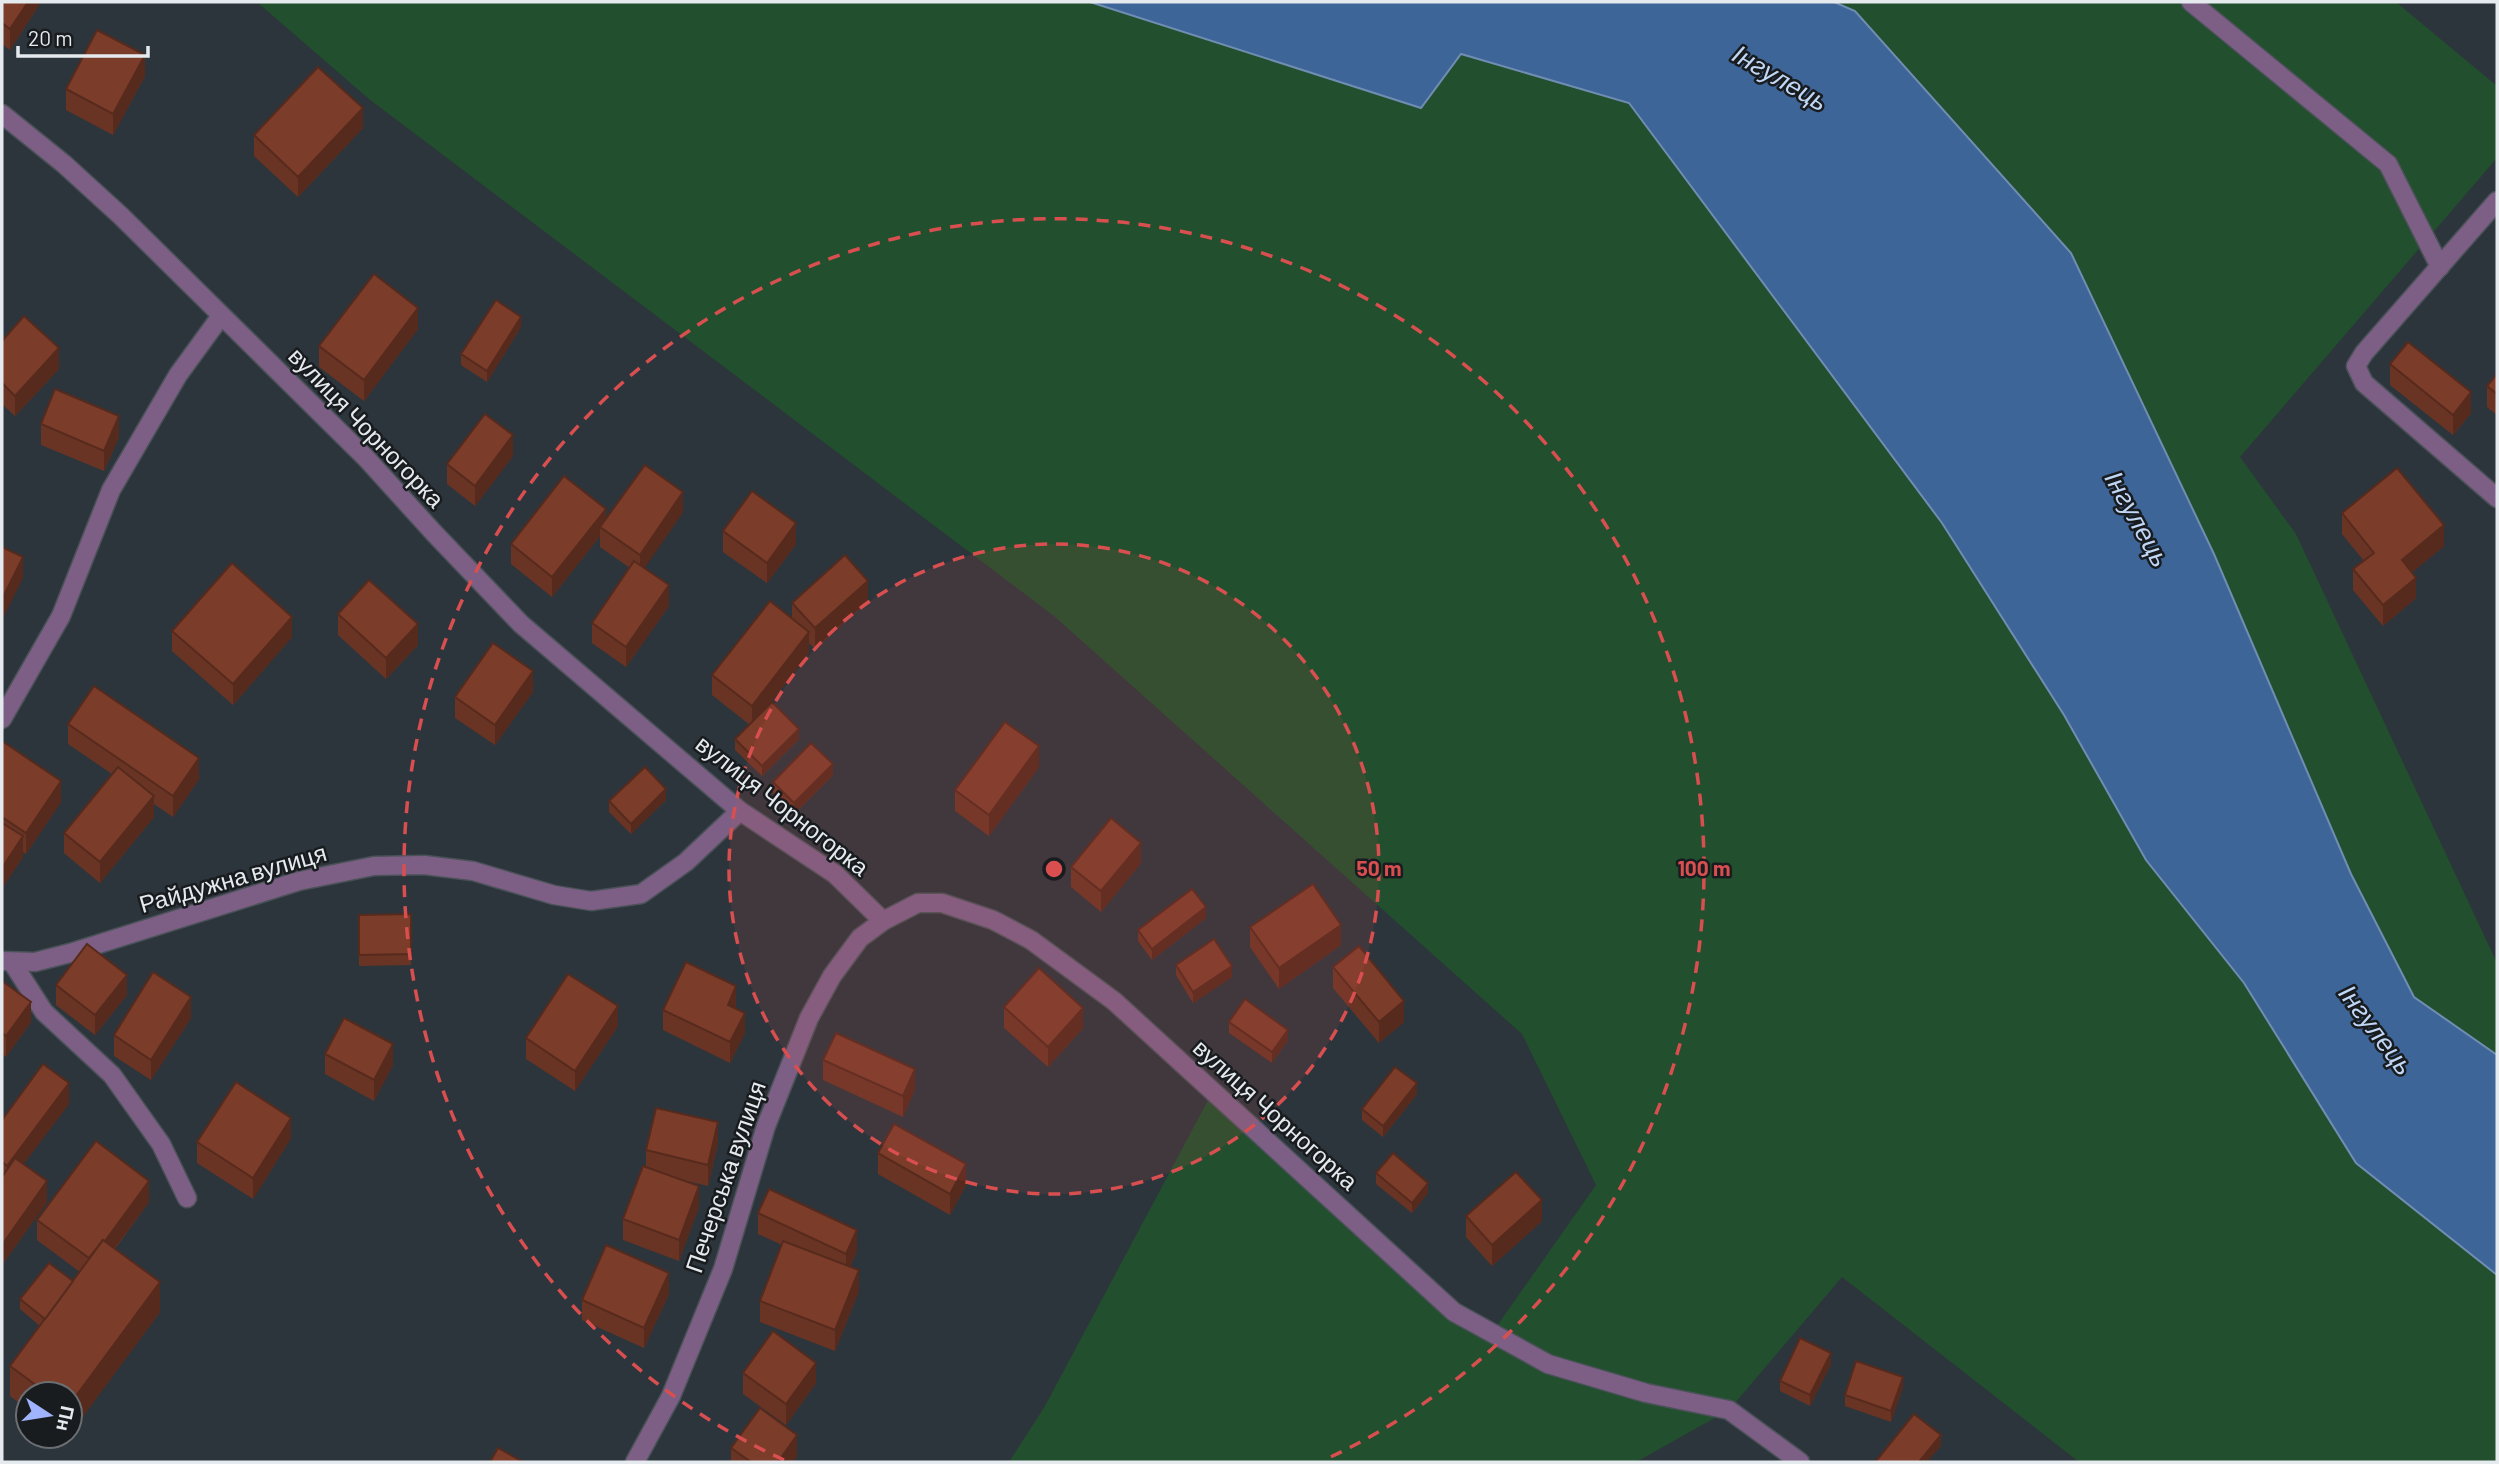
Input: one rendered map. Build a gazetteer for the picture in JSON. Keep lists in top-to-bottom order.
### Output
{
  "streets": {
    "street": ["вулиця Чорногорка", "Райдужна вулиця", "Печерська вулиця"]
  },
  "crossings": [
    ["вулиця Чорногорка", "Райдужна вулиця"],
    ["вулиця Чорногорка", "Печерська вулиця"]
  ],
  "water": ["Інгулець"],
  "scale_bar": "20 m",
  "north": "right",
  "rings": ["50 m", "100 m"]
}
